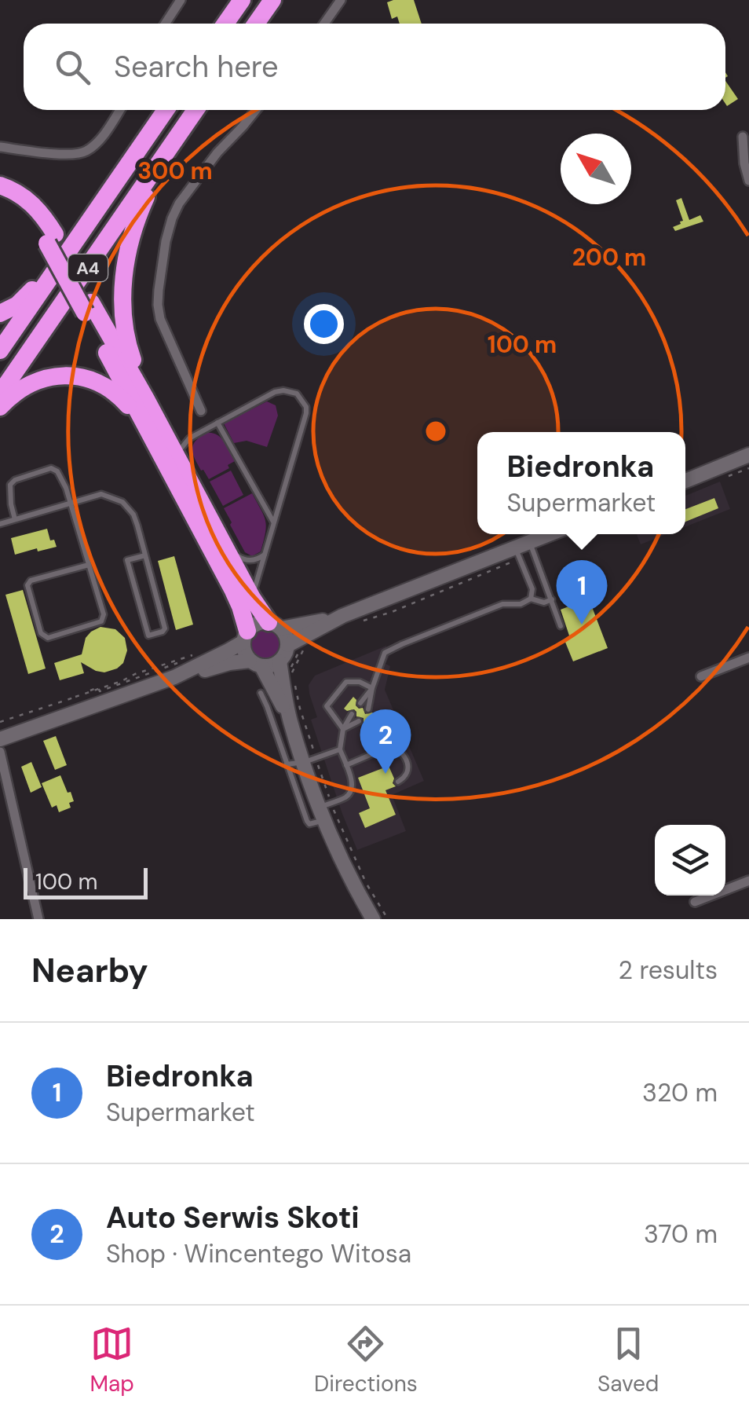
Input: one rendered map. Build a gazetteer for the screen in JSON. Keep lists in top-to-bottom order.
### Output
{
  "streets": {
    "highway": ["A4"]
  },
  "scale_bar": "100 m",
  "north": "top left",
  "page": {
    "search": "Search here",
    "popup": ["Biedronka", "Supermarket"],
    "pins": ["1", "2"],
    "scale": "100 m",
    "heading": ["Nearby", "2 results"],
    "list": [
      {
        "mark": "1",
        "name": "Biedronka",
        "note": "Supermarket",
        "value": "320 m"
      },
      {
        "mark": "2",
        "name": "Auto Serwis Skoti",
        "note": "Shop · Wincentego Witosa",
        "value": "370 m"
      }
    ],
    "nav": ["Map", "Directions", "Saved"]
  },
  "rings": ["300 m", "200 m", "100 m"]
}
